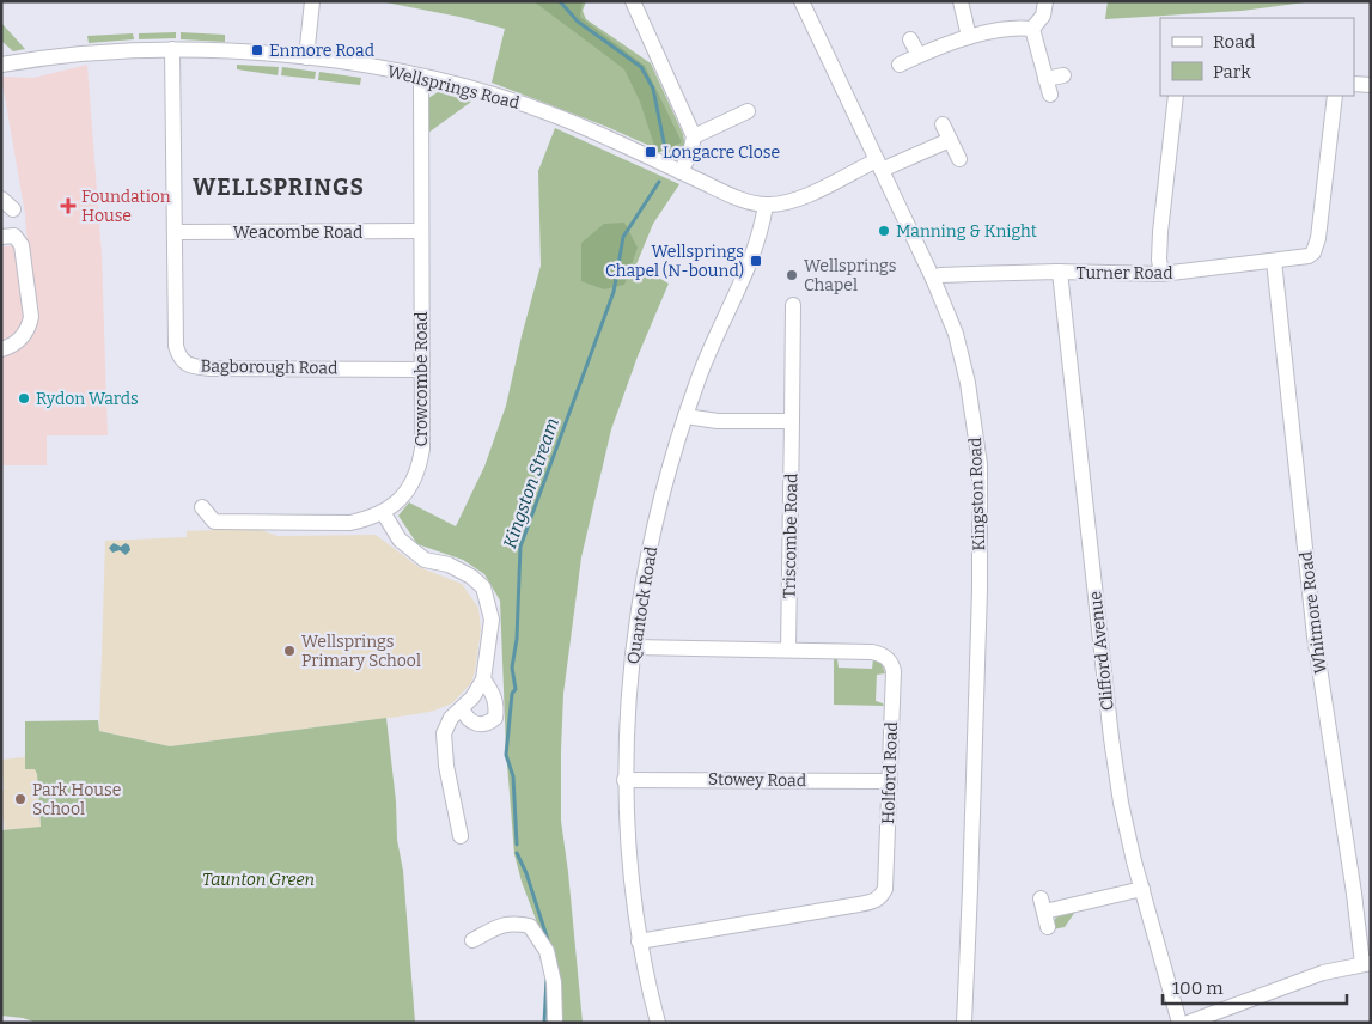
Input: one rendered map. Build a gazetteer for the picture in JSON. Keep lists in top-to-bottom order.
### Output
{
  "streets": {
    "street": [
      "Wellsprings Road",
      "Weacombe Road",
      "Turner Road",
      "Bagborough Road",
      "Crowcombe Road",
      "Kingston Road",
      "Triscombe Road",
      "Quantock Road",
      "Whitmore Road",
      "Clifford Avenue",
      "Holford Road",
      "Stowey Road"
    ]
  },
  "crossings": [
    ["Wellsprings Road", "Bagborough Road"],
    ["Wellsprings Road", "Crowcombe Road"],
    ["Wellsprings Road", "Kingston Road"],
    ["Wellsprings Road", "Quantock Road"],
    ["Weacombe Road", "Bagborough Road"],
    ["Weacombe Road", "Crowcombe Road"],
    ["Turner Road", "Kingston Road"],
    ["Turner Road", "Whitmore Road"],
    ["Turner Road", "Clifford Avenue"],
    ["Bagborough Road", "Crowcombe Road"],
    ["Triscombe Road", "Holford Road"],
    ["Quantock Road", "Holford Road"],
    ["Quantock Road", "Stowey Road"],
    ["Holford Road", "Stowey Road"]
  ],
  "districts": ["WELLSPRINGS"],
  "water": ["Kingston Stream"],
  "parks": ["Taunton Green"],
  "places": {
    "transit": ["Enmore Road", "Longacre Close", "Wellsprings Chapel (N-bound)"],
    "health": ["Foundation House"],
    "other": [
      "Manning & Knight",
      "Wellsprings Chapel",
      "Rydon Wards",
      "Wellsprings Primary School",
      "Park House School"
    ]
  },
  "legend": ["Road", "Park"],
  "scale_bar": "100 m"
}
